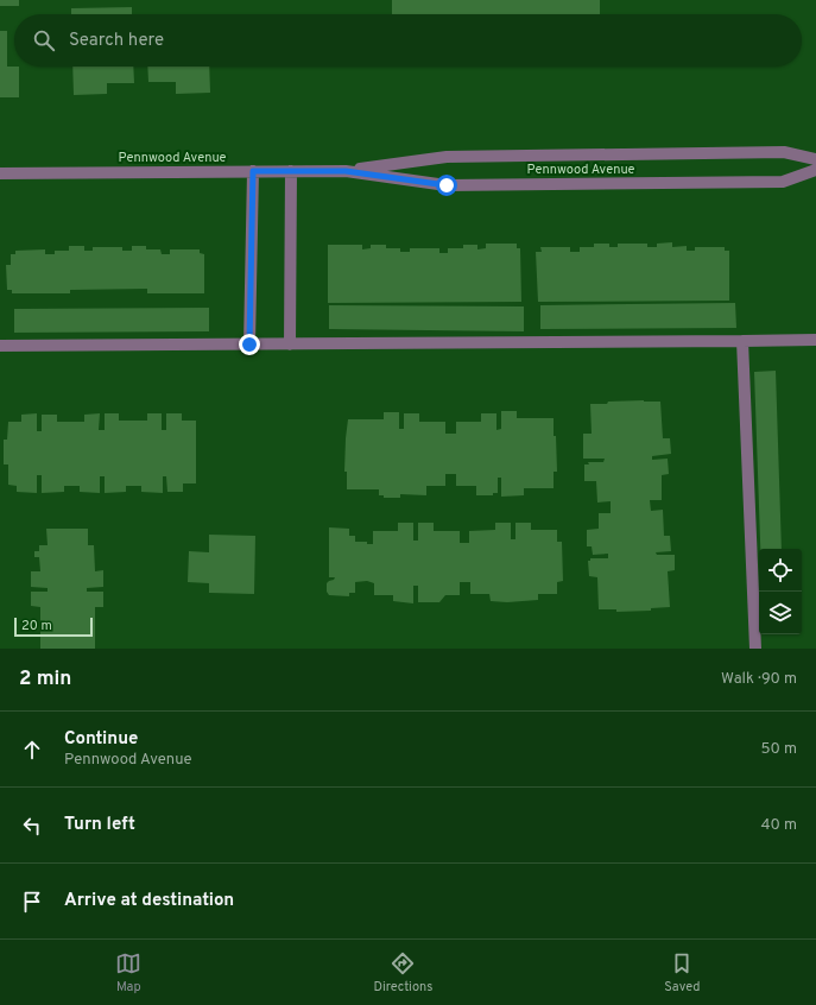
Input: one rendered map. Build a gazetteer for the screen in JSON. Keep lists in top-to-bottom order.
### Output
{
  "streets": {
    "street": ["Pennwood Avenue"]
  },
  "scale_bar": "20 m",
  "page": {
    "search": "Search here",
    "scale": "20 m",
    "heading": ["2 min", "Walk · 90 m"],
    "list": [
      ["Continue", "Pennwood Avenue", "50 m"],
      ["Turn left", "40 m"],
      "Arrive at destination"
    ],
    "nav": ["Map", "Directions", "Saved"]
  }
}
